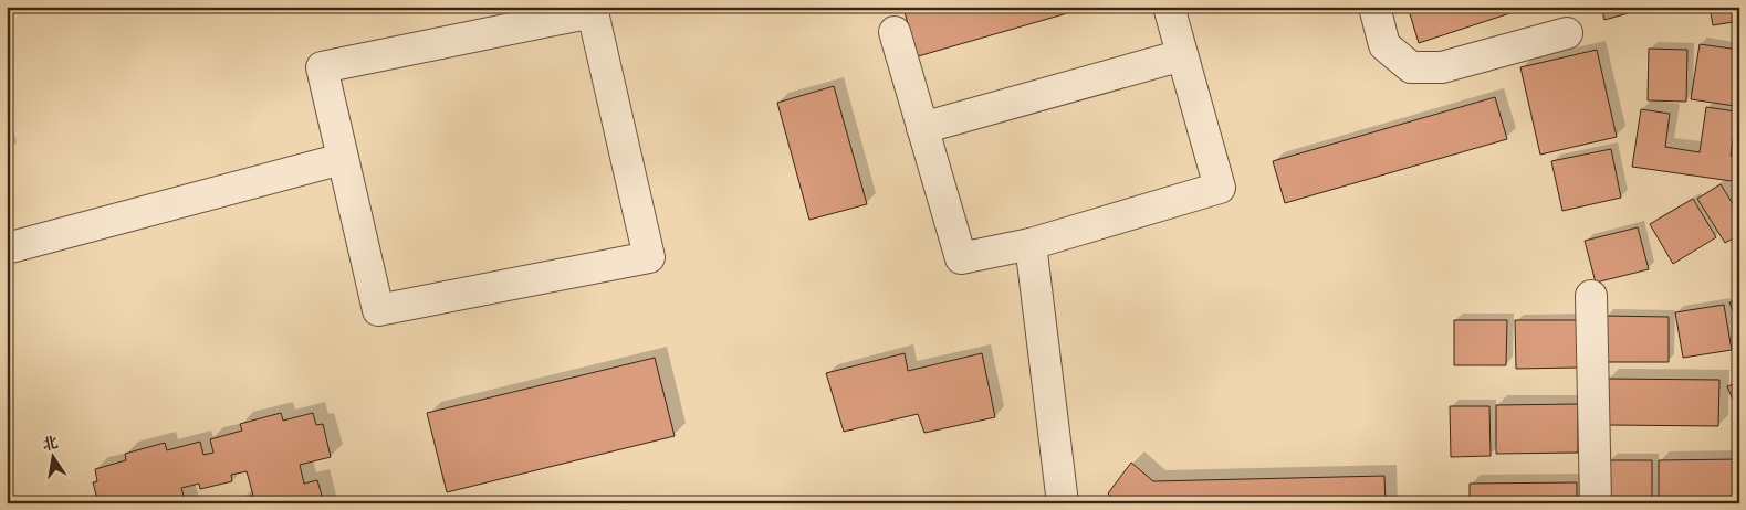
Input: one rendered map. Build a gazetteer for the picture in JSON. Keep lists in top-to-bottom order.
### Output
{
  "north": "top"
}
